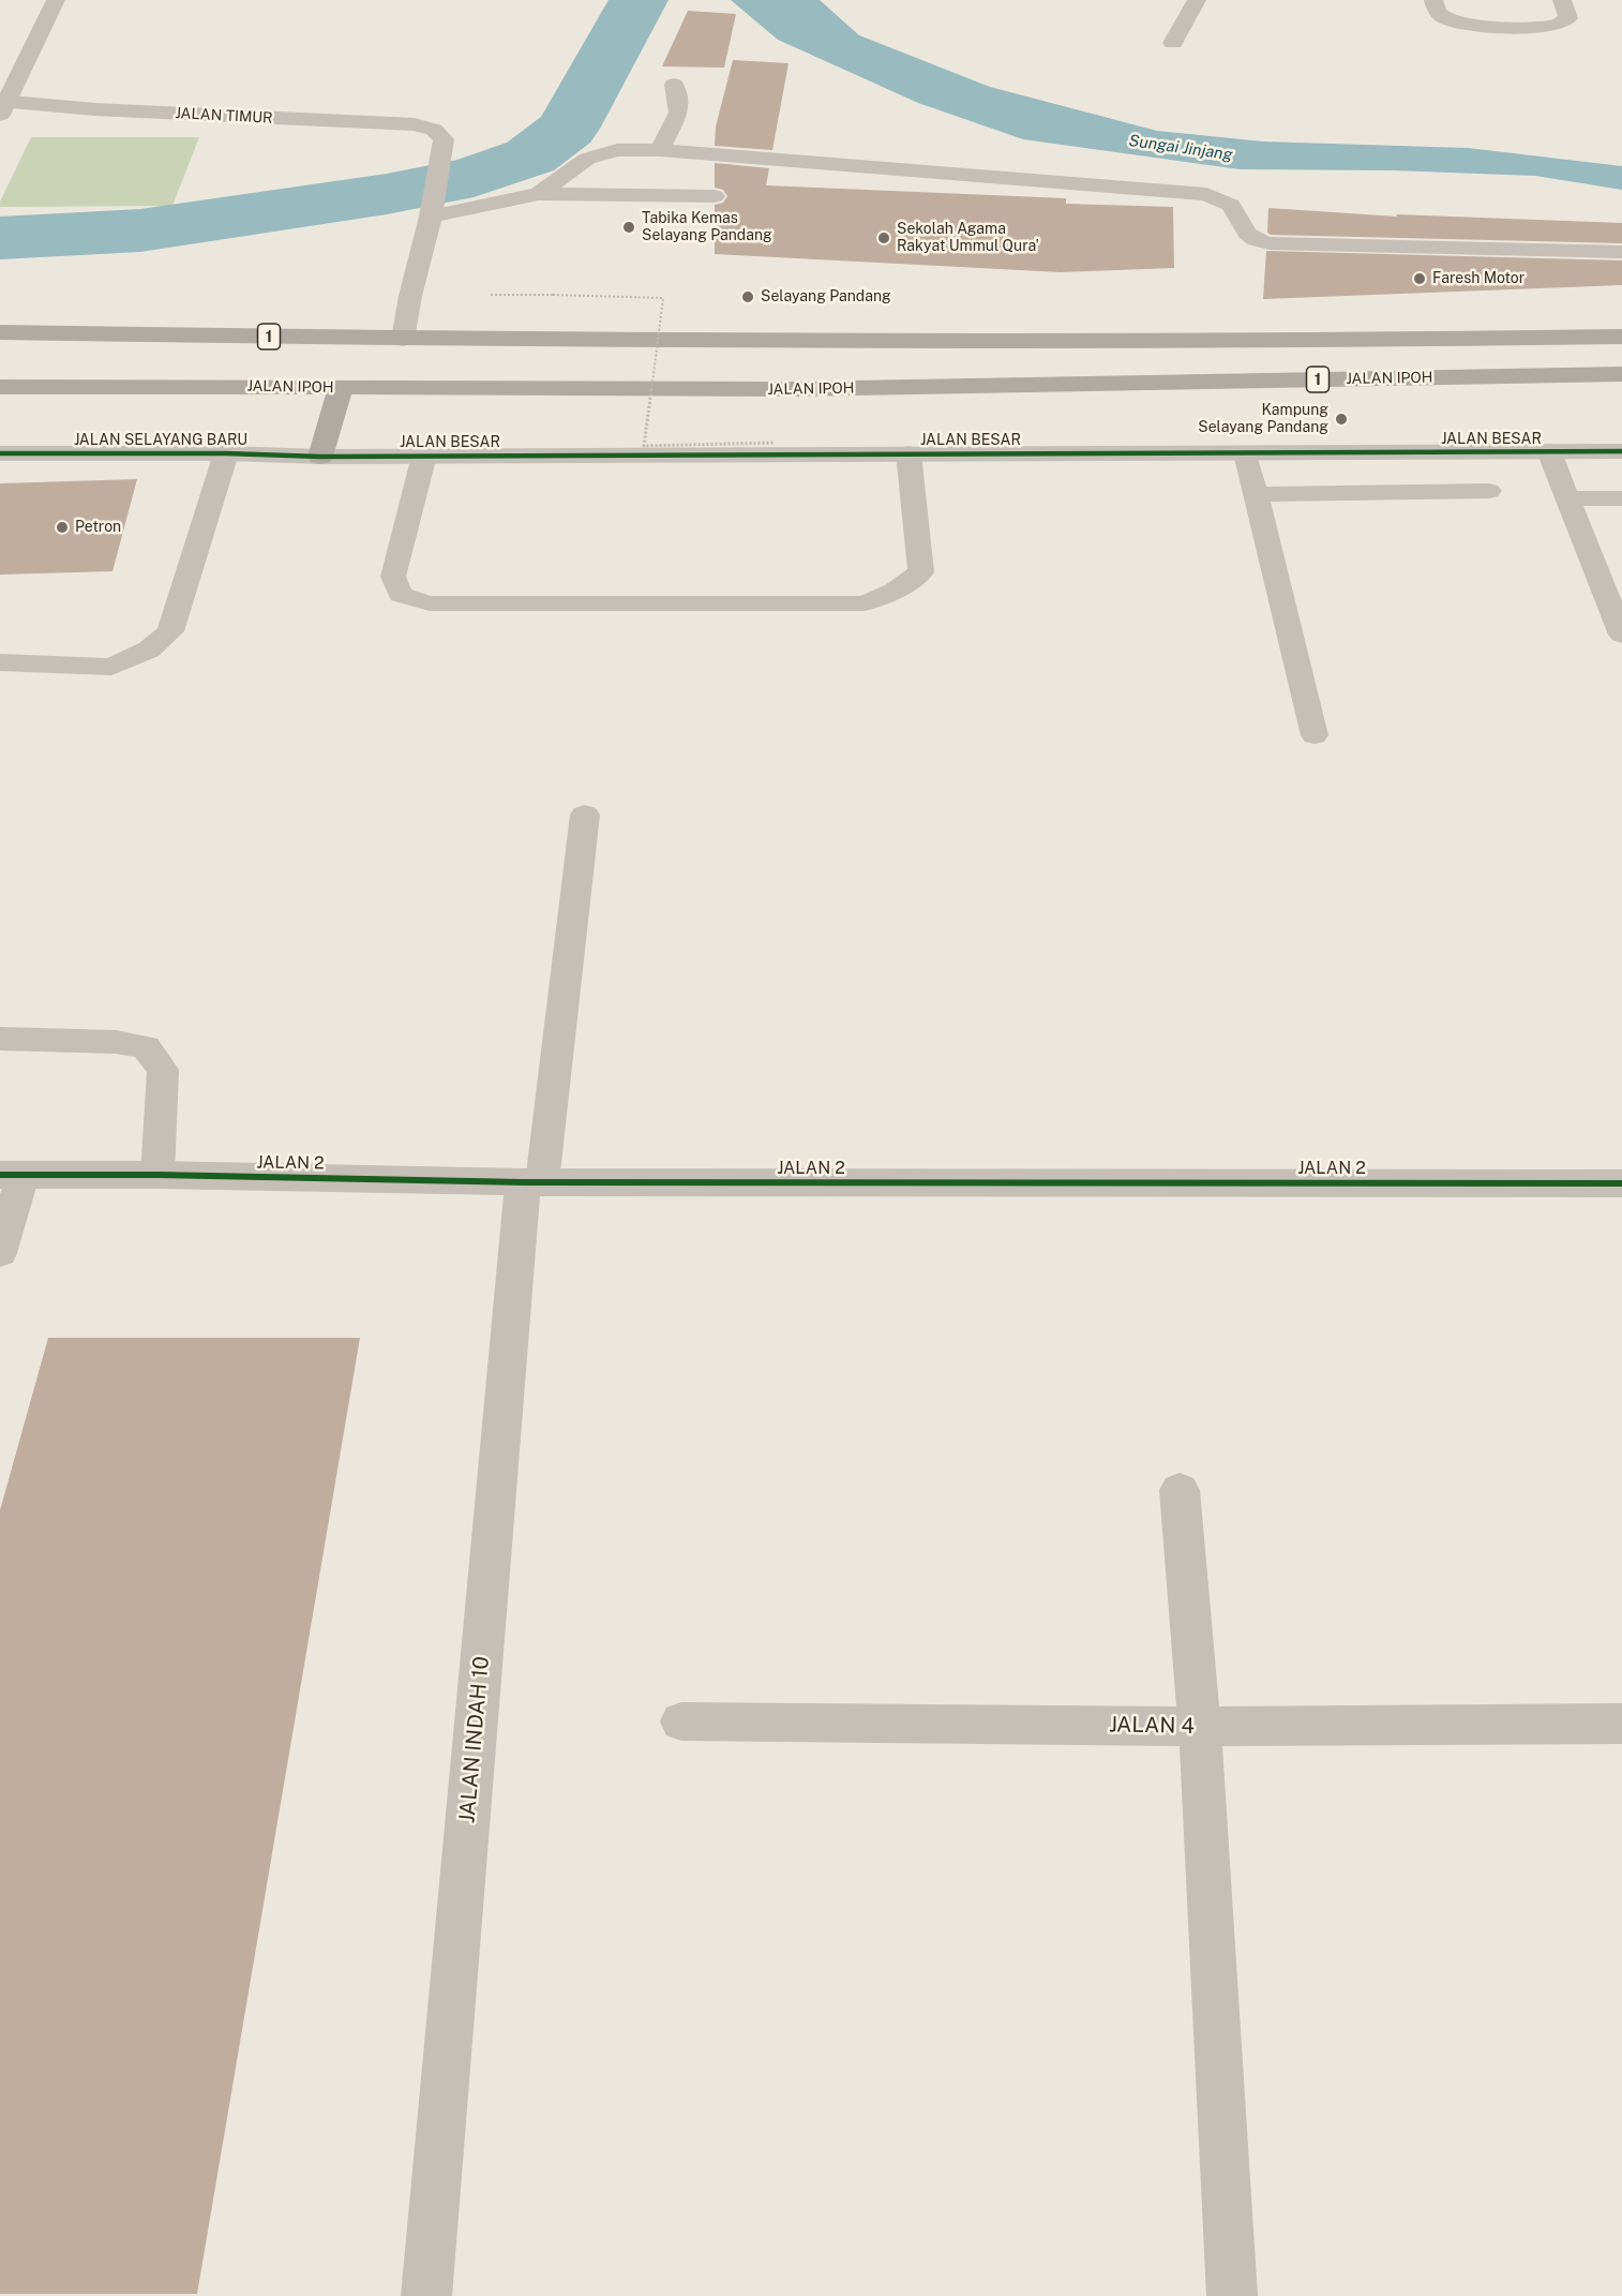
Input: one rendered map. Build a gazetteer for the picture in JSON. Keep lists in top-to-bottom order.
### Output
{
  "streets": {
    "highway": ["1", "JALAN IPOH"],
    "street": [
      "JALAN TIMUR",
      "JALAN BESAR",
      "JALAN SELAYANG BARU",
      "JALAN 2",
      "JALAN 4",
      "JALAN INDAH 10"
    ]
  },
  "crossings": [
    ["JALAN BESAR", "JALAN SELAYANG BARU"],
    ["JALAN 2", "JALAN INDAH 10"]
  ],
  "water": ["Sungai Jinjang"],
  "places": [
    "Tabika Kemas Selayang Pandang",
    "Sekolah Agama Rakyat Ummul Qura'",
    "Faresh Motor",
    "Selayang Pandang",
    "Kampung Selayang Pandang",
    "Petron"
  ]
}
